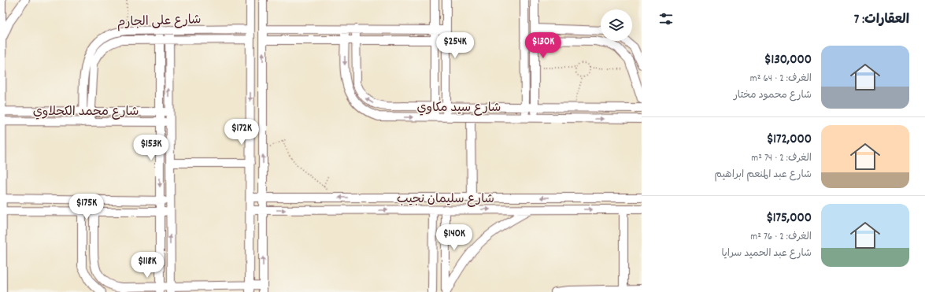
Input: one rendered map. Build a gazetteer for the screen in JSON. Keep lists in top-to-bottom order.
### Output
{
  "streets": {
    "street": [
      "شارع على الجارم",
      "شارع سيد مكاوي",
      "شارع محمد الكحلاوي",
      "شارع سليمان نجيب"
    ]
  },
  "crossings": [
    ["شارع على الجارم", "شارع محمد الكحلاوي"]
  ],
  "page": {
    "heading": "العقارات: 7",
    "price": [
      "$254K",
      "$130K",
      "$172K",
      "$153K",
      "$175K",
      "$140K",
      "$118K"
    ],
    "list": [
      {
        "name": "$130,000",
        "note": "الغرف: 2 · 64 m² · شارع محمود مختار"
      },
      {
        "name": "$172,000",
        "note": "الغرف: 2 · 74 m² · شارع عبد المنعم ابراهيم"
      },
      {
        "name": "$175,000",
        "note": "الغرف: 2 · 76 m² · شارع عبد الحميد سرايا"
      }
    ]
  }
}
